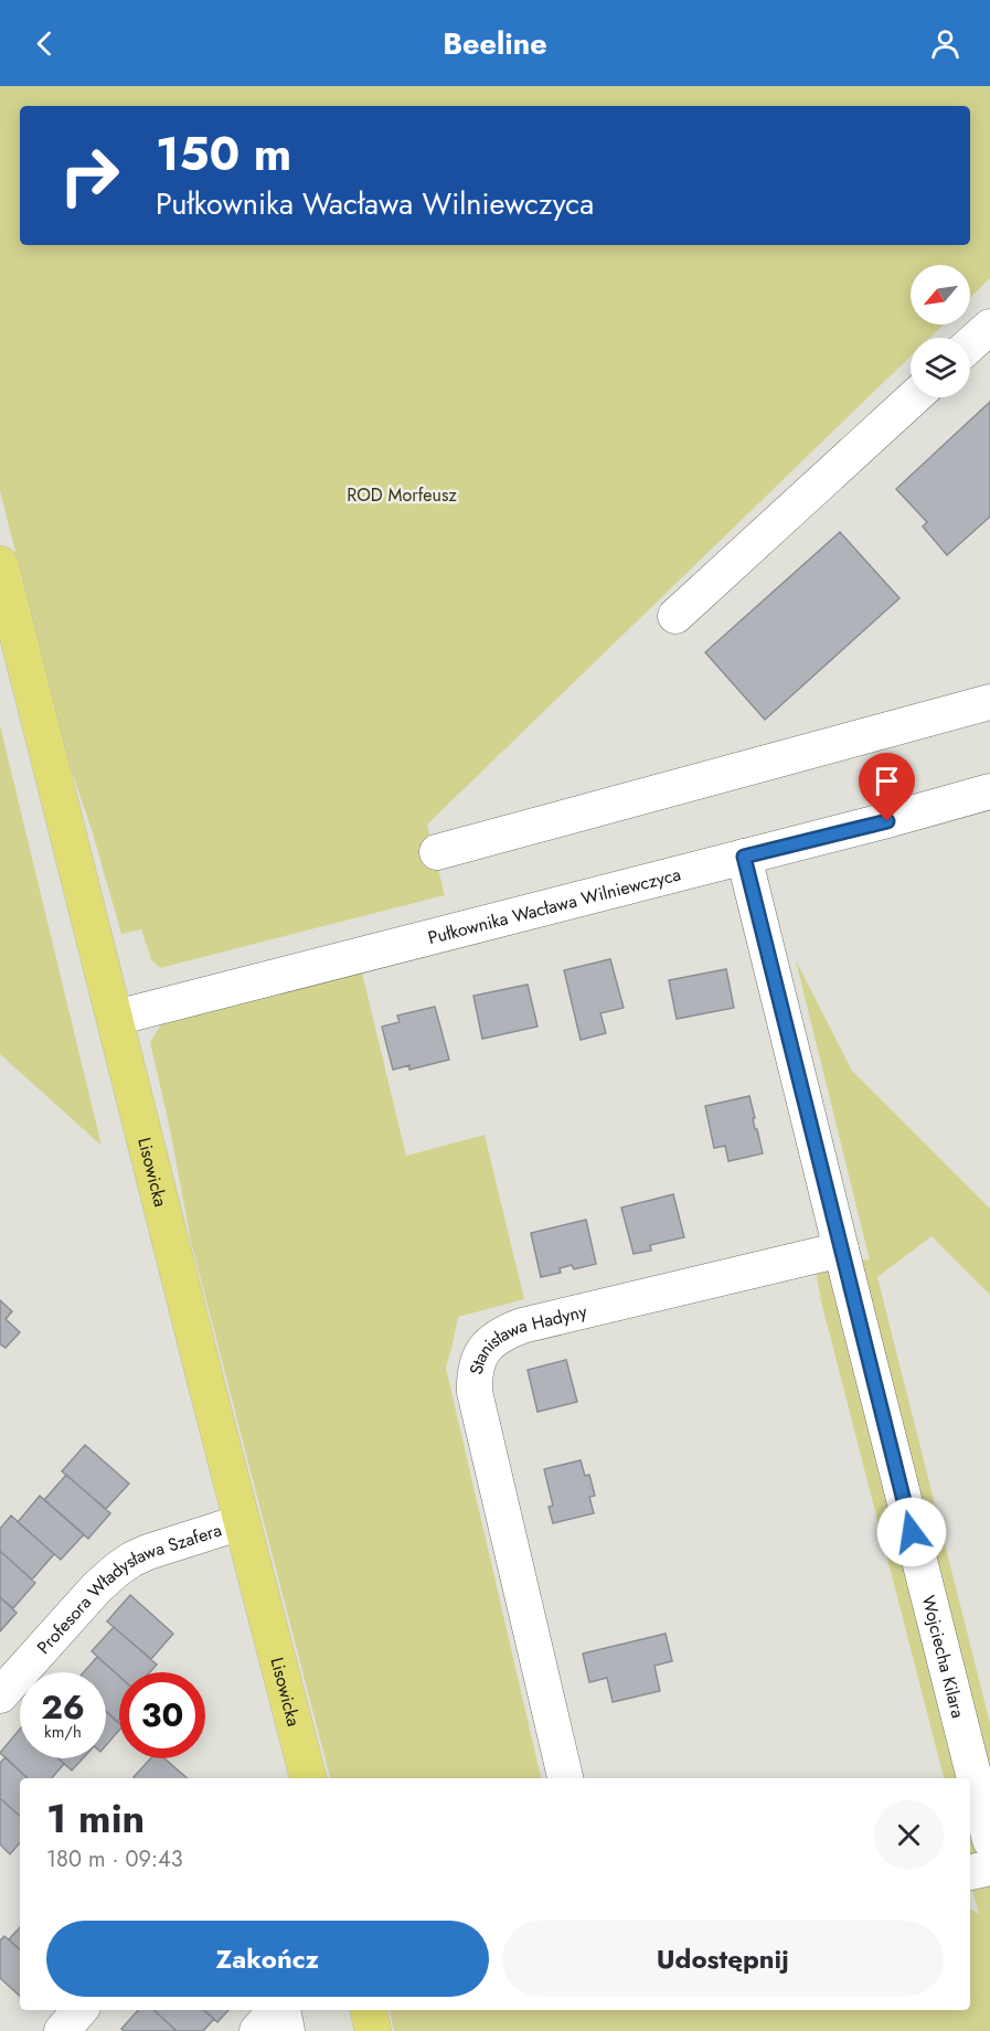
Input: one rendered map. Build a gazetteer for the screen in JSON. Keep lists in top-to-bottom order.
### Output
{
  "streets": {
    "main road": ["Lisowicka"],
    "street": [
      "Pułkownika Wacława Wilniewczyca",
      "Stanisława Hadyny",
      "Profesora Władysława Szafera",
      "Wojciecha Kilara"
    ]
  },
  "crossings": [
    ["Pułkownika Wacława Wilniewczyca", "Lisowicka"],
    ["Pułkownika Wacława Wilniewczyca", "Wojciecha Kilara"],
    ["Lisowicka", "Profesora Władysława Szafera"],
    ["Stanisława Hadyny", "Wojciecha Kilara"]
  ],
  "parks": ["ROD Morfeusz"],
  "north": "bottom left",
  "page": {
    "header": "Beeline",
    "turn": ["150 m", "Pułkownika Wacława Wilniewczyca"],
    "speed": "26 km/h",
    "limit": "30",
    "heading": ["1 min", "180 m · 09:43"],
    "buttons": ["Zakończ", "Udostępnij"]
  }
}
